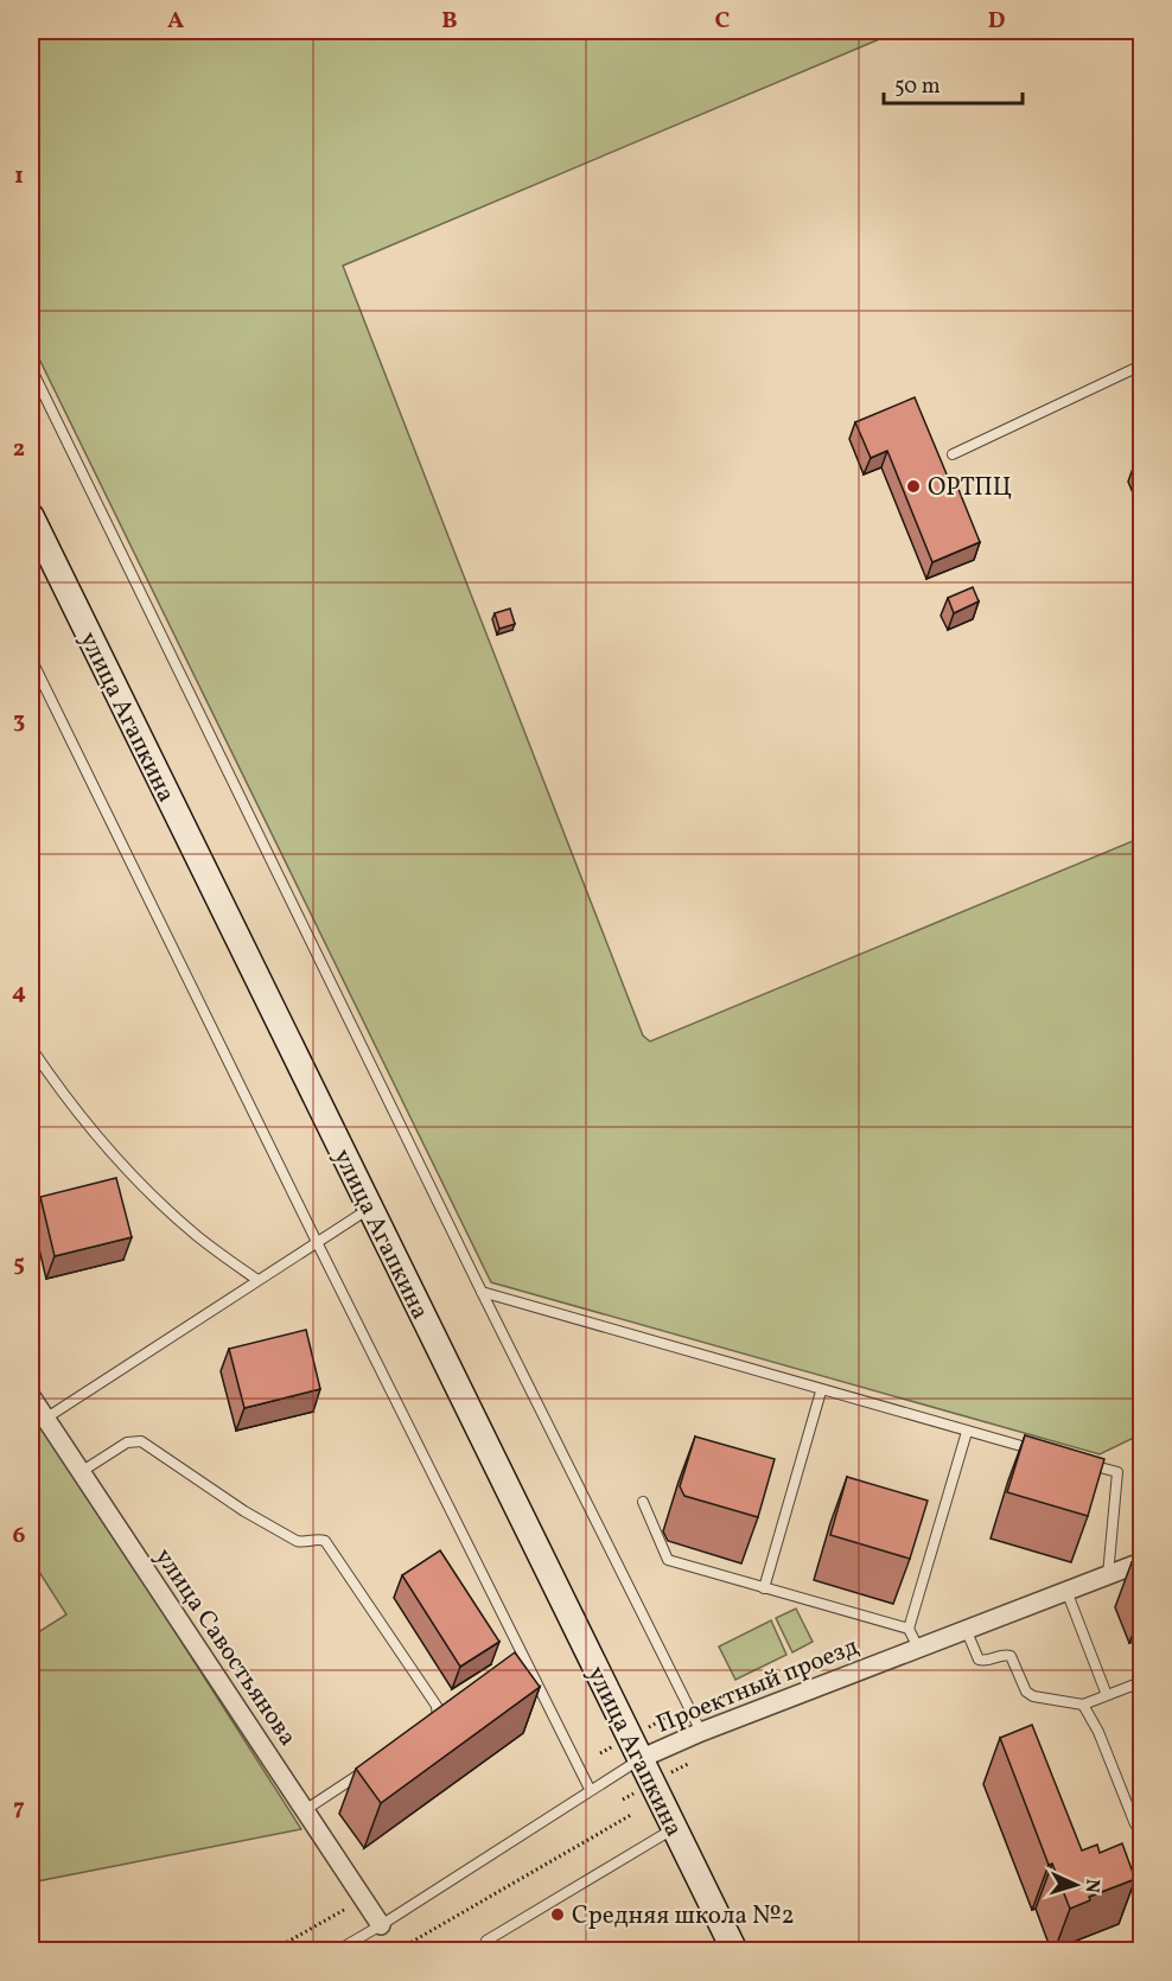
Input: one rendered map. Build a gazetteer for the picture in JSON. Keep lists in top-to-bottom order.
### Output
{
  "streets": {
    "main road": ["улица Агапкина"],
    "street": ["улица Савостьянова", "Проектный проезд"]
  },
  "crossings": [
    ["улица Агапкина", "Проектный проезд"],
    ["улица Савостьянова", "Проектный проезд"]
  ],
  "places": ["ОРТПЦ", "Средняя школа №2"],
  "scale_bar": "50 m",
  "north": "right",
  "grid": {
    "columns": [
      "A",
      "B",
      "C",
      "D"
    ],
    "rows": [
      "1",
      "2",
      "3",
      "4",
      "5",
      "6",
      "7"
    ]
  }
}
